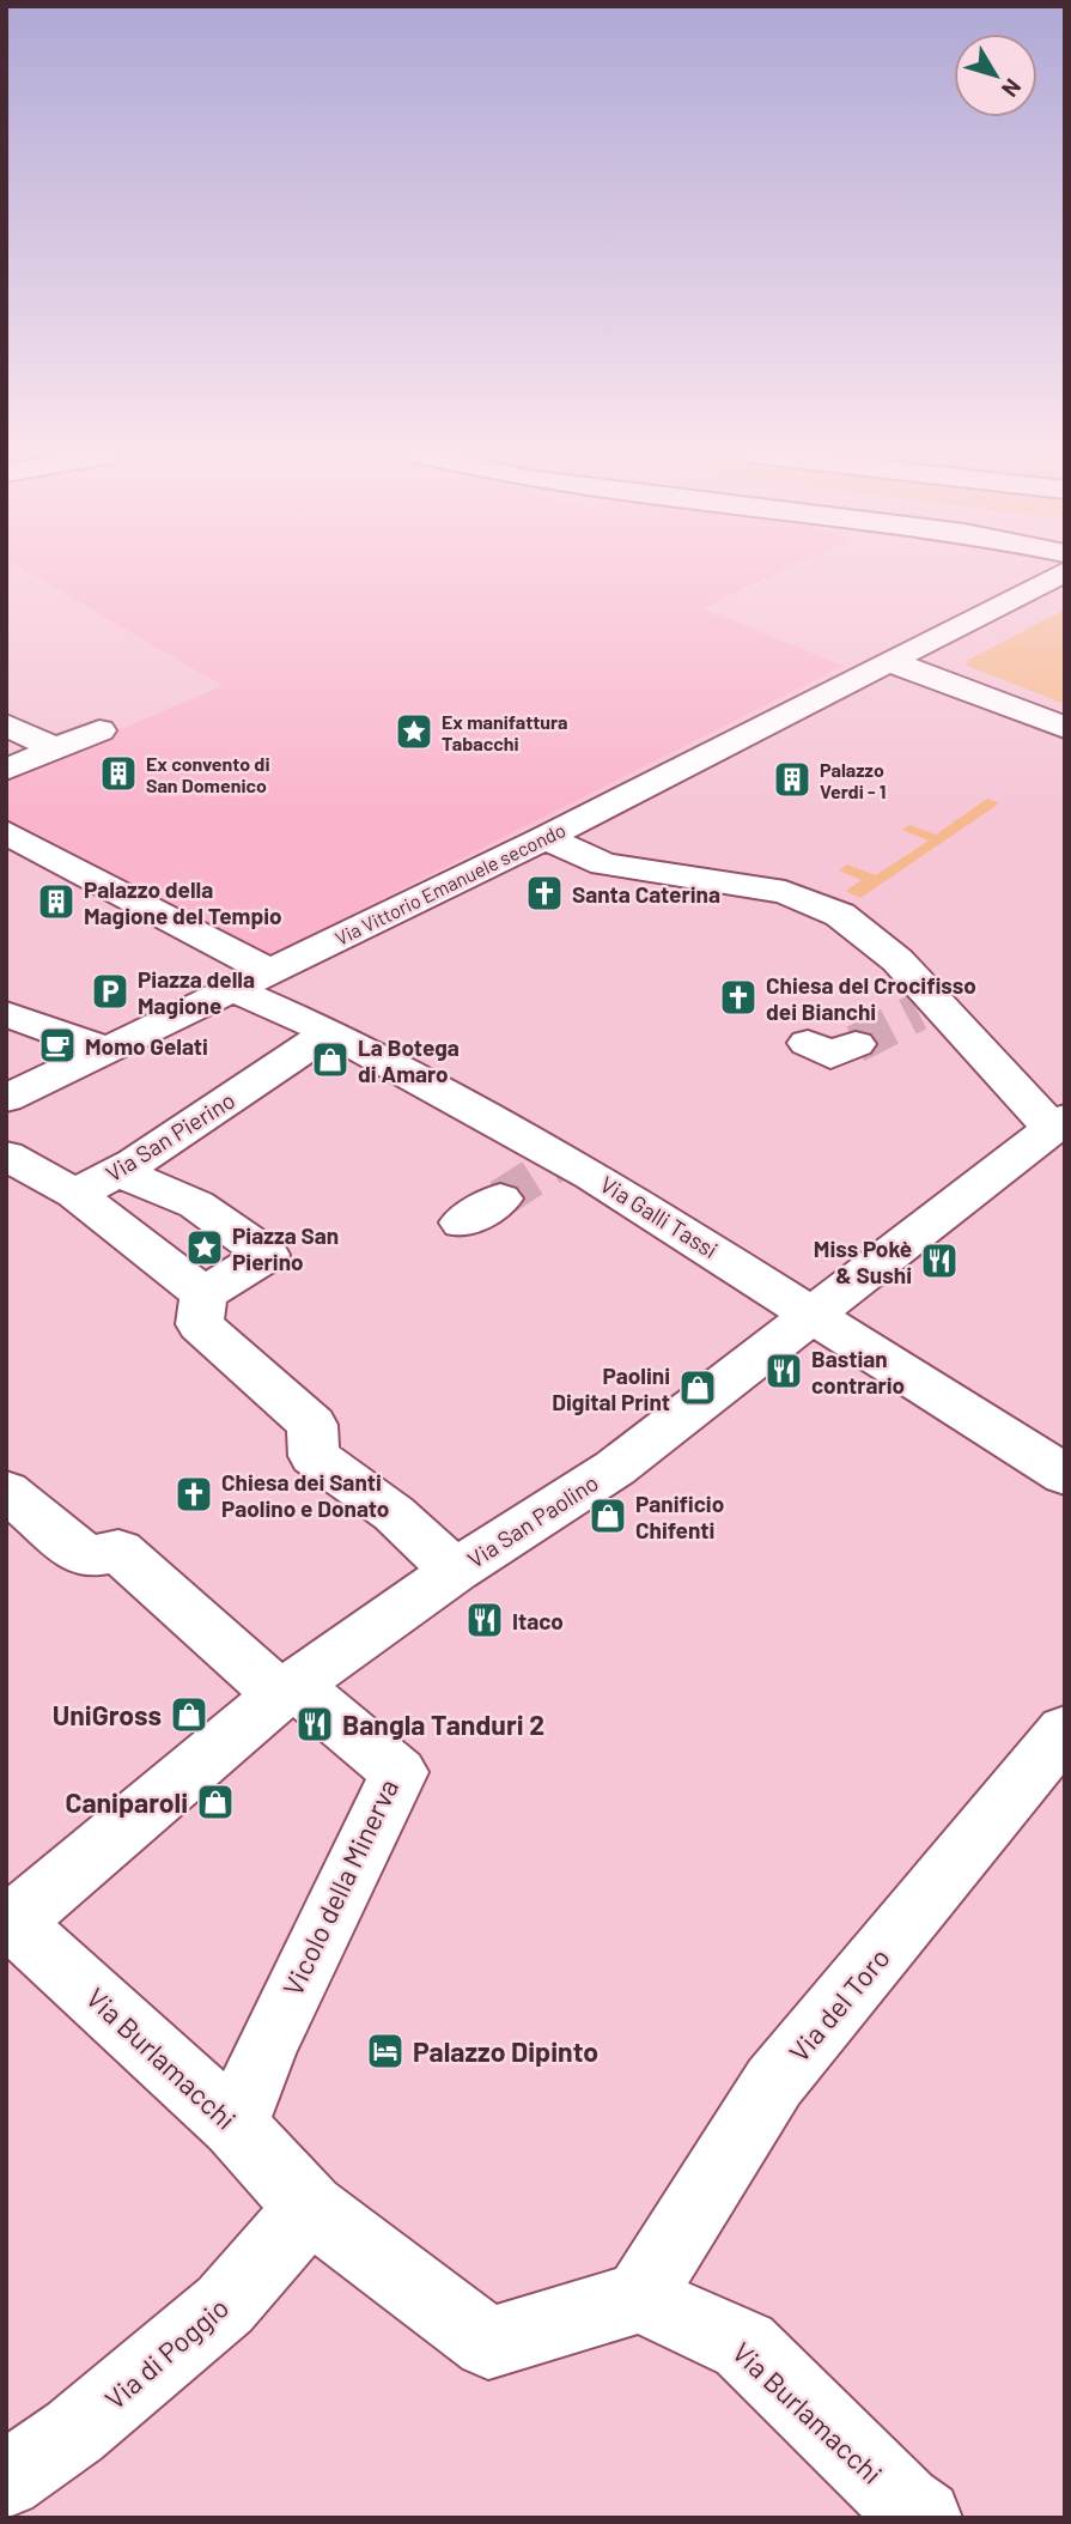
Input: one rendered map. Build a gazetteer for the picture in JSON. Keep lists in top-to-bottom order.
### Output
{
  "streets": {
    "street": [
      "Via Vittorio Emanuele secondo",
      "Via San Pierino",
      "Via Galli Tassi",
      "Via San Paolino",
      "Vicolo della Minerva",
      "Via del Toro",
      "Via Burlamacchi",
      "Via di Poggio"
    ]
  },
  "crossings": [
    ["Via Vittorio Emanuele secondo", "Via Galli Tassi"],
    ["Via San Pierino", "Via Galli Tassi"],
    ["Via Galli Tassi", "Via San Paolino"],
    ["Via San Paolino", "Vicolo della Minerva"],
    ["Via San Paolino", "Via Burlamacchi"],
    ["Vicolo della Minerva", "Via Burlamacchi"],
    ["Via del Toro", "Via Burlamacchi"],
    ["Via Burlamacchi", "Via di Poggio"]
  ],
  "places": {
    "place": ["Ex manifattura Tabacchi", "Piazza San Pierino"],
    "building": ["Ex convento di San Domenico", "Palazzo Verdi - 1", "Palazzo della Magione del Tempio"],
    "church": ["Santa Caterina", "Chiesa del Crocifisso dei Bianchi", "Chiesa dei Santi Paolino e Donato"],
    "parking": ["Piazza della Magione"],
    "cafe": ["Momo Gelati"],
    "shop": [
      "La Botega di Amaro",
      "Paolini Digital Print",
      "Panificio Chifenti",
      "UniGross",
      "Caniparoli"
    ],
    "restaurant": [
      "Miss Pokè & Sushi",
      "Bastian contrario",
      "Itaco",
      "Bangla Tanduri 2"
    ],
    "hotel": ["Palazzo Dipinto"]
  },
  "north": "bottom right"
}
